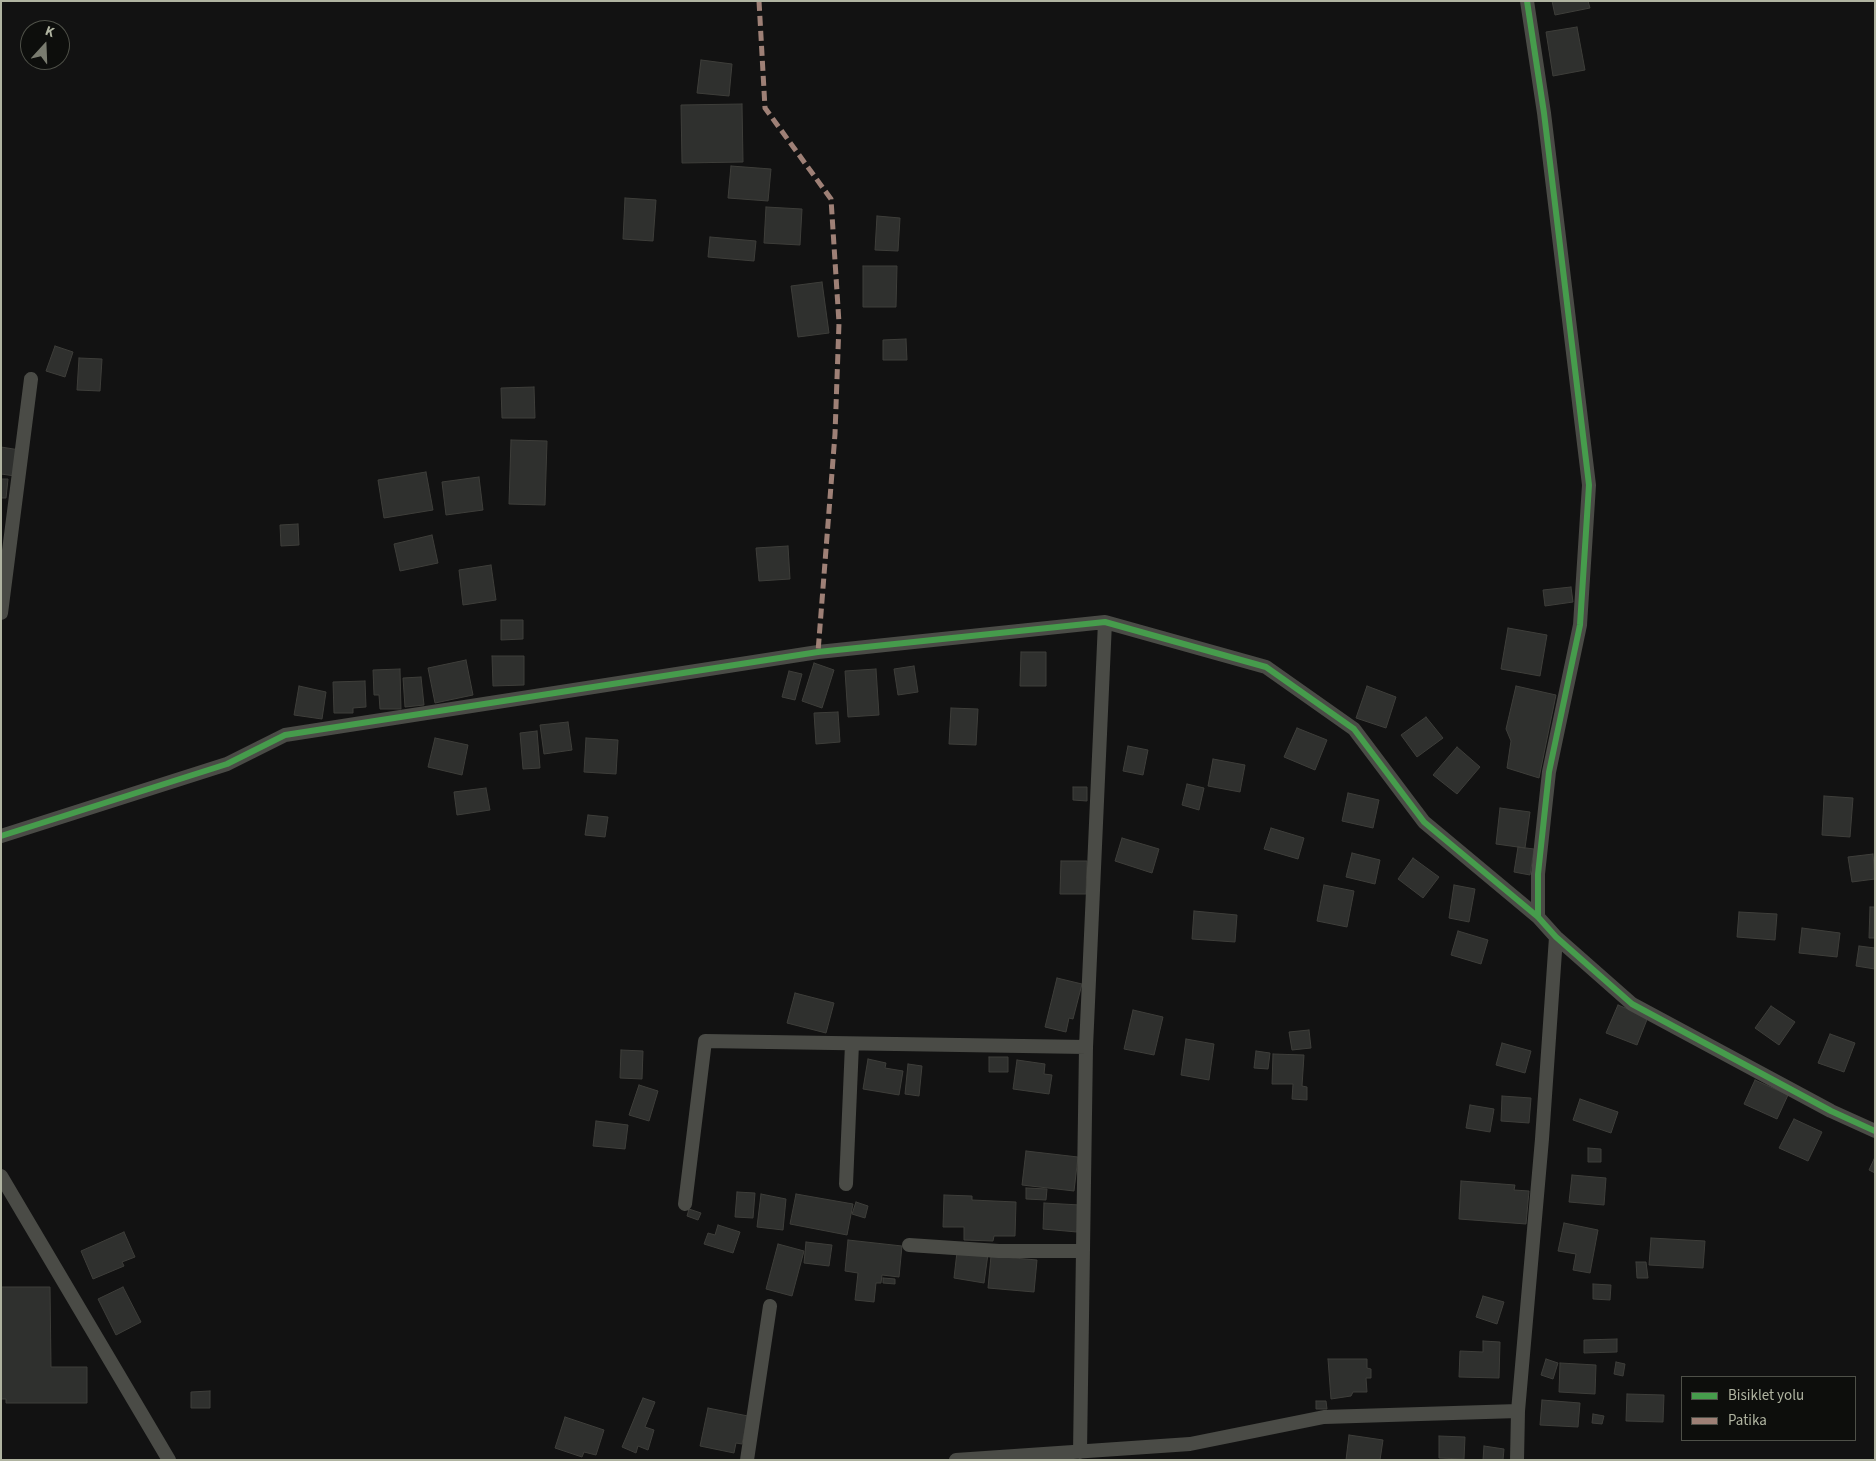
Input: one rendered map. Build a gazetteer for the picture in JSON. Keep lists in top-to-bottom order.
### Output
{
  "legend": ["Bisiklet yolu", "Patika"],
  "north": "top"
}
